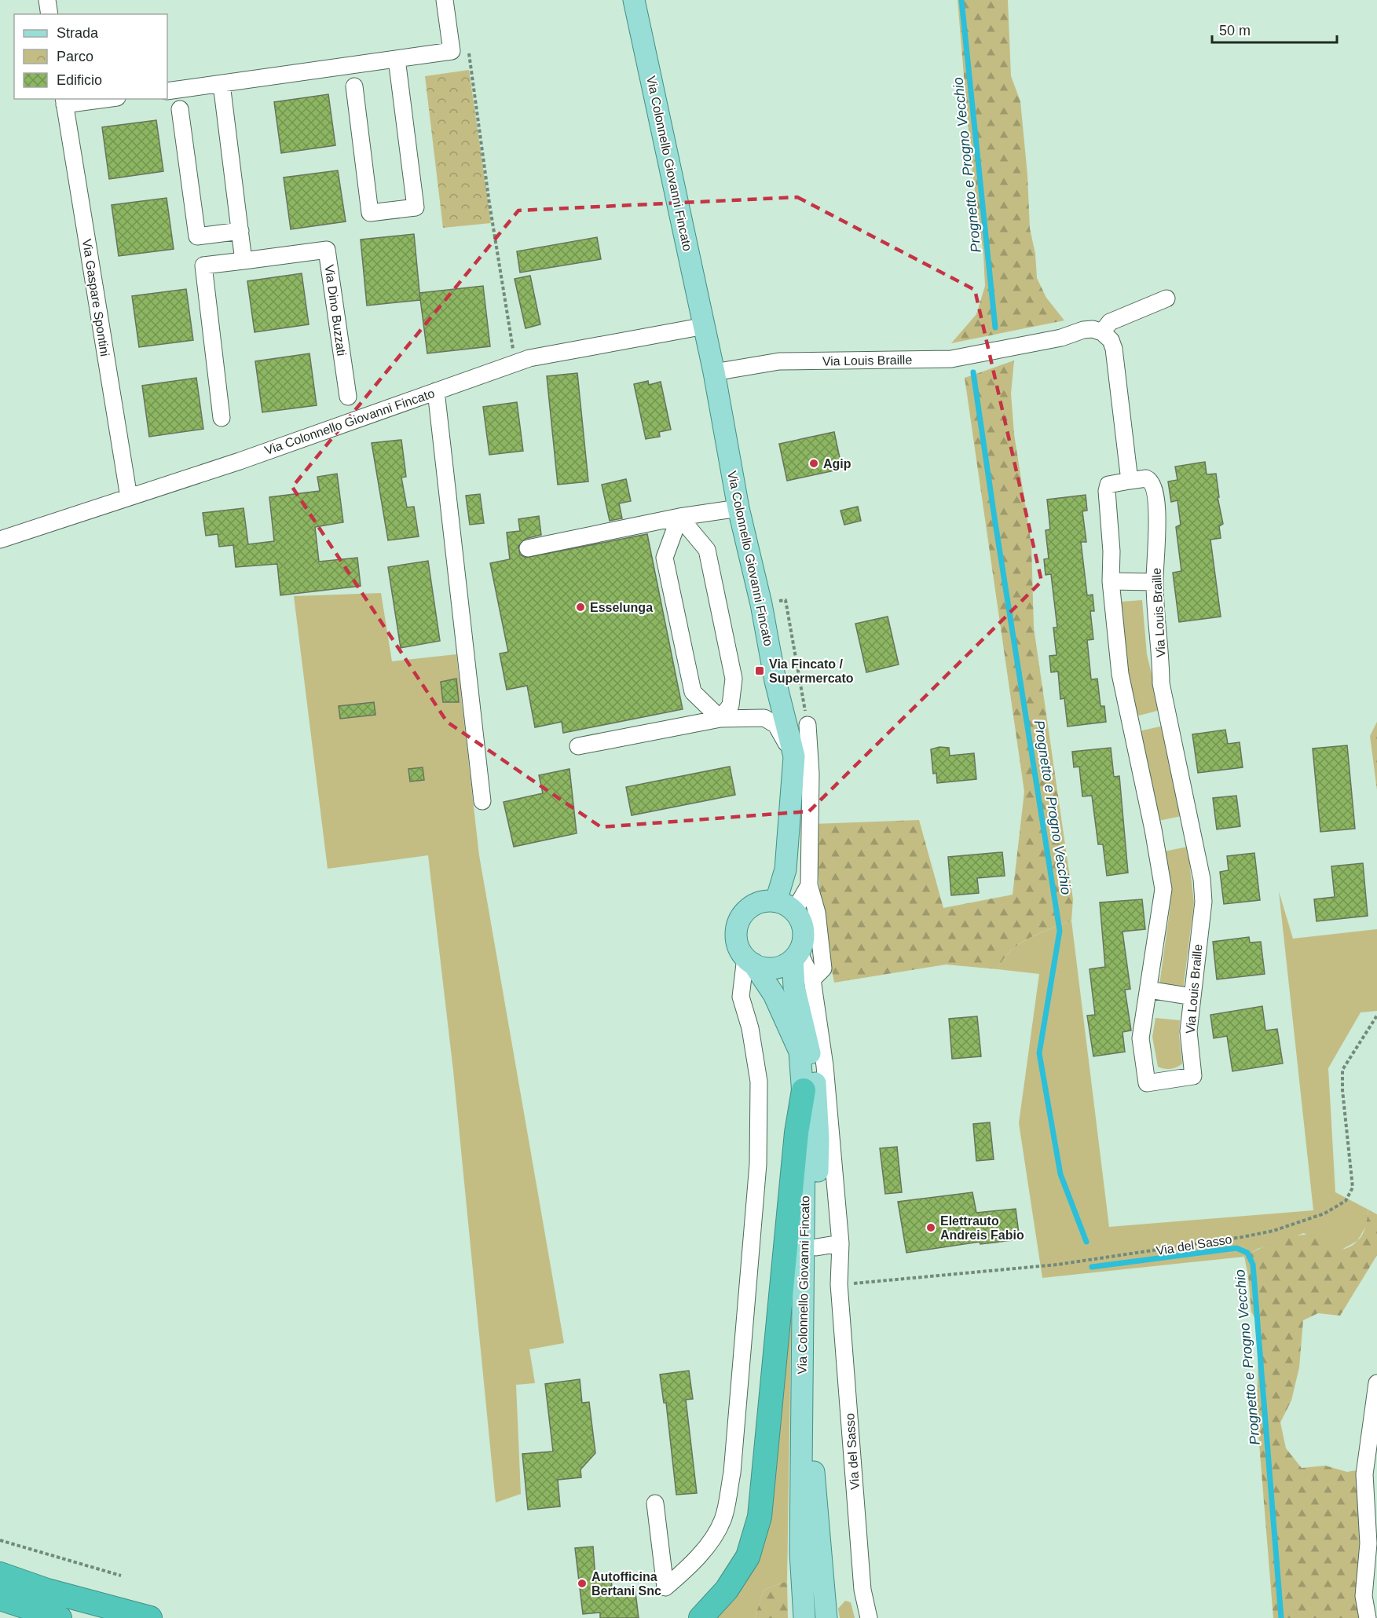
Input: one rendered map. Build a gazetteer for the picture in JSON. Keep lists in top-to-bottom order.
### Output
{
  "streets": {
    "main road": ["Via Colonnello Giovanni Fincato"],
    "street": [
      "Via Gaspare Spontini",
      "Via Dino Buzzati",
      "Via Louis Braille",
      "Via del Sasso"
    ]
  },
  "crossings": [
    ["Via Colonnello Giovanni Fincato", "Via Gaspare Spontini"],
    ["Via Colonnello Giovanni Fincato", "Via Louis Braille"],
    ["Via Colonnello Giovanni Fincato", "Via del Sasso"]
  ],
  "water": ["Prognetto e Progno Vecchio"],
  "places": {
    "other": [
      "Agip",
      "Esselunga",
      "Elettrauto Andreis Fabio",
      "Autofficina Bertani Snc"
    ],
    "transit": ["Via Fincato / Supermercato"]
  },
  "legend": ["Strada", "Parco", "Edificio"],
  "scale_bar": "50 m"
}
